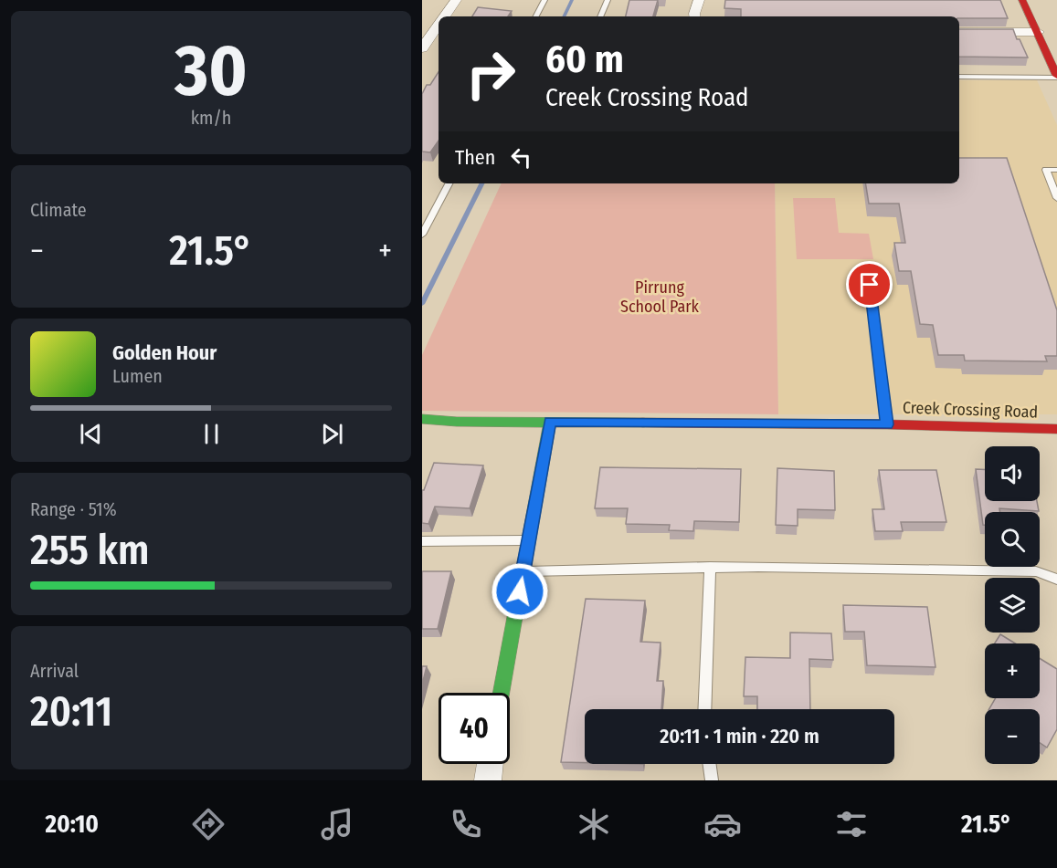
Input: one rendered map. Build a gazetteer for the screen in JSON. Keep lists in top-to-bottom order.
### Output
{
  "streets": {
    "street": ["Creek Crossing Road"]
  },
  "parks": ["Pirrung School Park"],
  "page": {
    "tile": [
      ["30", "km/h"],
      "Climate",
      ["Range · 51%", "255 km"],
      ["Arrival", "20:11"]
    ],
    "turn": ["60 m", "Creek Crossing Road"],
    "then": "Then",
    "heat": ["−", "21.5°", "+"],
    "song": ["Golden Hour", "Lumen"],
    "map_buttons": ["+", "−"],
    "limit": "40",
    "trip": "20:11 · 1 min · 220 m",
    "tabs": ["20:10", "21.5°"]
  }
}
